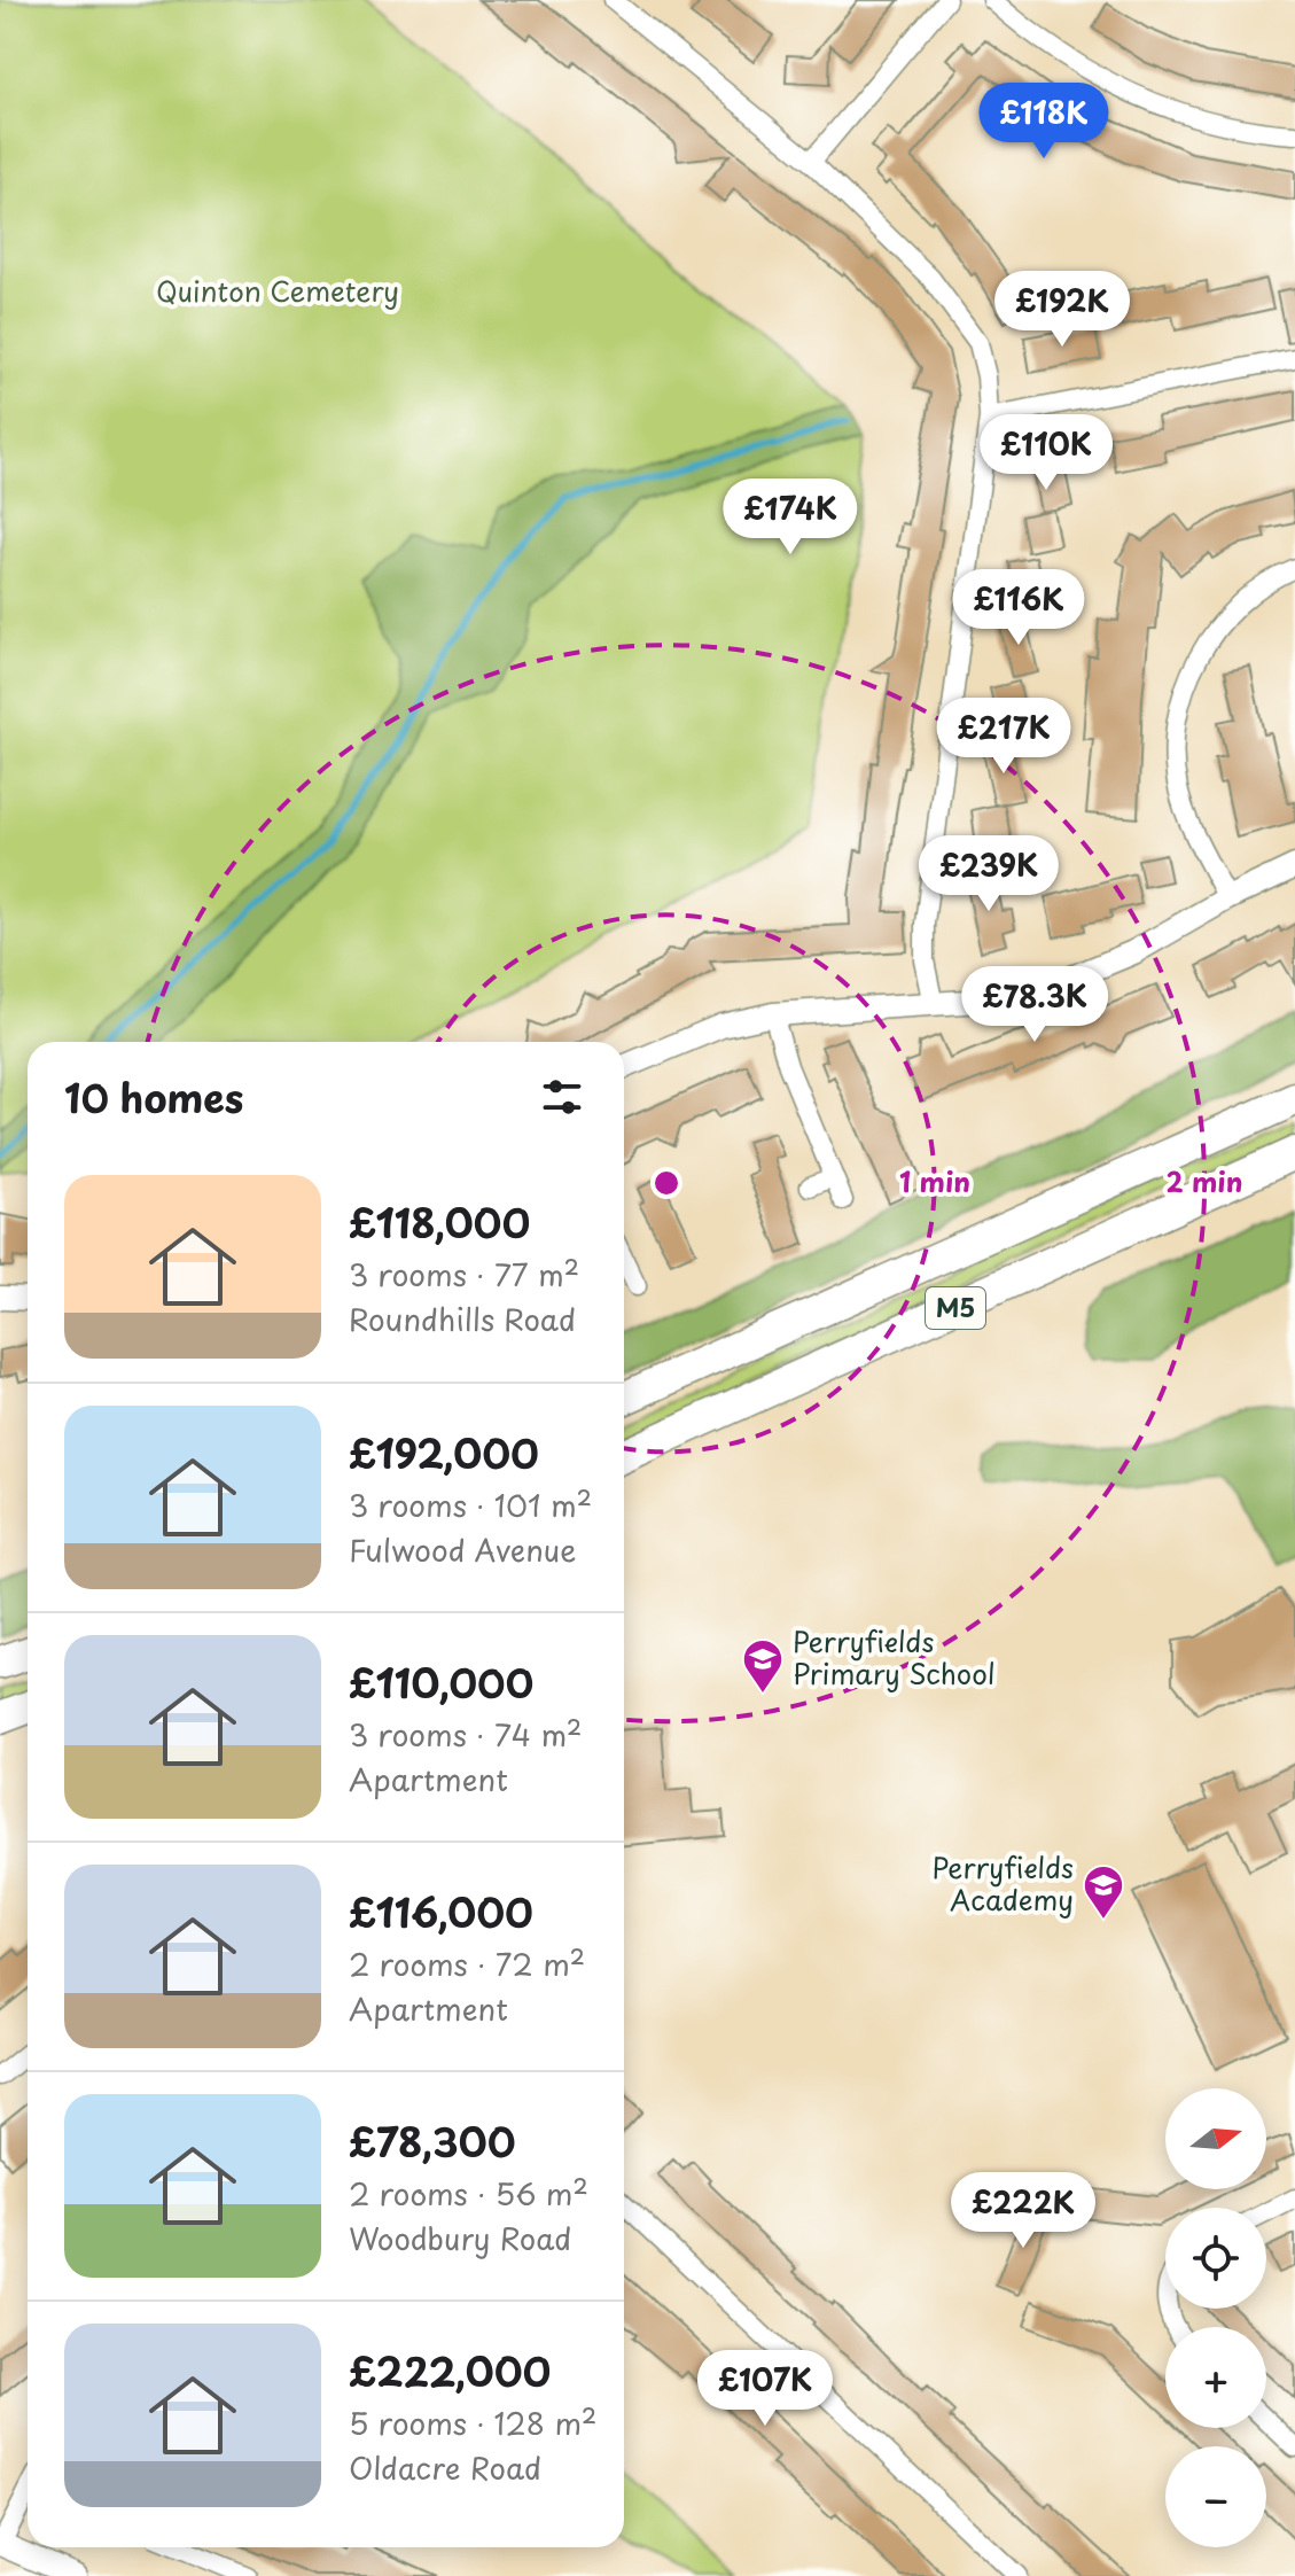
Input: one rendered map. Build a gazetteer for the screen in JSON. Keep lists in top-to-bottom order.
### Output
{
  "streets": {
    "highway": ["M5"]
  },
  "parks": ["Quinton Cemetery"],
  "places": {
    "school or university": ["Perryfields Primary School", "Perryfields Academy"]
  },
  "north": "right",
  "page": {
    "price": [
      "£118K",
      "£192K",
      "£110K",
      "£174K",
      "£116K",
      "£217K",
      "£239K",
      "£78.3K",
      "£222K",
      "£107K"
    ],
    "heading": "10 homes",
    "list": [
      {
        "name": "£118,000",
        "note": "3 rooms · 77 m² · Roundhills Road"
      },
      {
        "name": "£192,000",
        "note": "3 rooms · 101 m² · Fulwood Avenue"
      },
      {
        "name": "£110,000",
        "note": "3 rooms · 74 m² · Apartment"
      },
      {
        "name": "£116,000",
        "note": "2 rooms · 72 m² · Apartment"
      },
      {
        "name": "£78,300",
        "note": "2 rooms · 56 m² · Woodbury Road"
      },
      {
        "name": "£222,000",
        "note": "5 rooms · 128 m² · Oldacre Road"
      }
    ],
    "map_buttons": ["+", "−"]
  },
  "rings": ["1 min", "2 min"]
}
